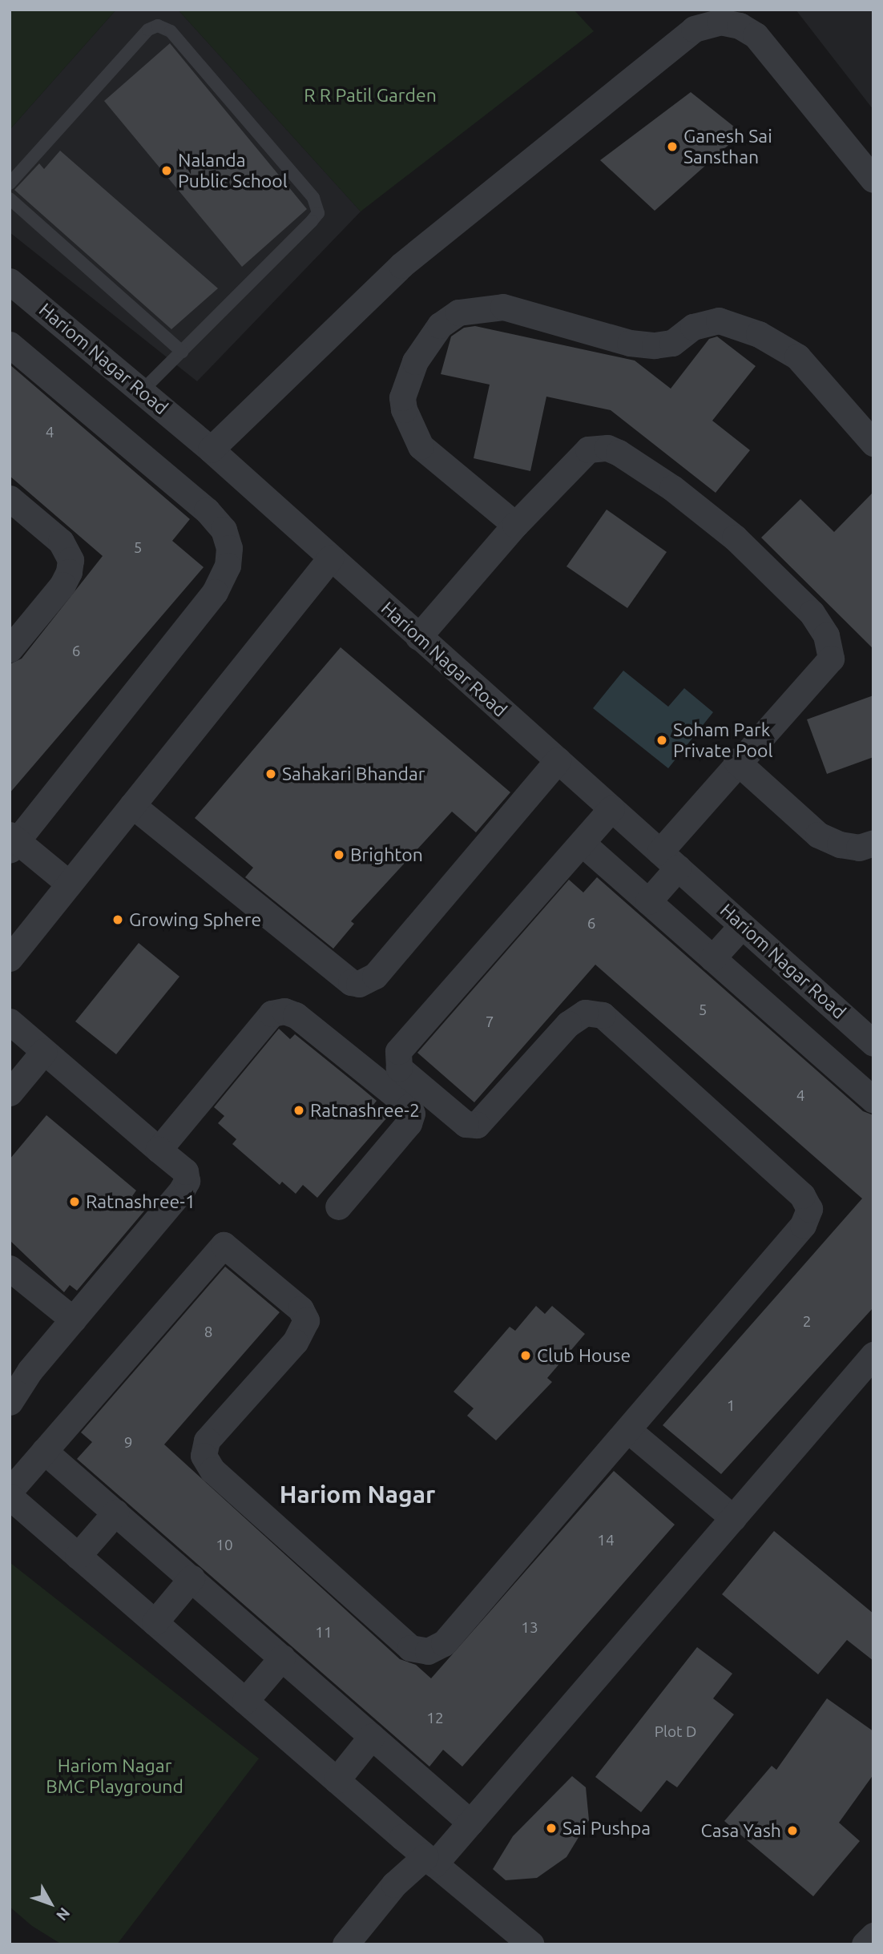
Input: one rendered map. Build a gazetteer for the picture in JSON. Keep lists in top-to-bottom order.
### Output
{
  "streets": {
    "street": ["Hariom Nagar Road"]
  },
  "districts": ["Hariom Nagar"],
  "parks": ["R R Patil Garden", "Hariom Nagar BMC Playground"],
  "places": [
    "Ganesh Sai Sansthan",
    "Nalanda Public School",
    "Soham Park Private Pool",
    "Sahakari Bhandar",
    "Brighton",
    "Growing Sphere",
    "Ratnashree-2",
    "Ratnashree-1",
    "Club House",
    "Sai Pushpa",
    "Casa Yash"
  ],
  "house_numbers": [
    "4",
    "5",
    "6",
    "6",
    "5",
    "7",
    "4",
    "2",
    "8",
    "1",
    "9",
    "14",
    "10",
    "13",
    "11",
    "12",
    "Plot D"
  ],
  "north": "bottom right"
}
